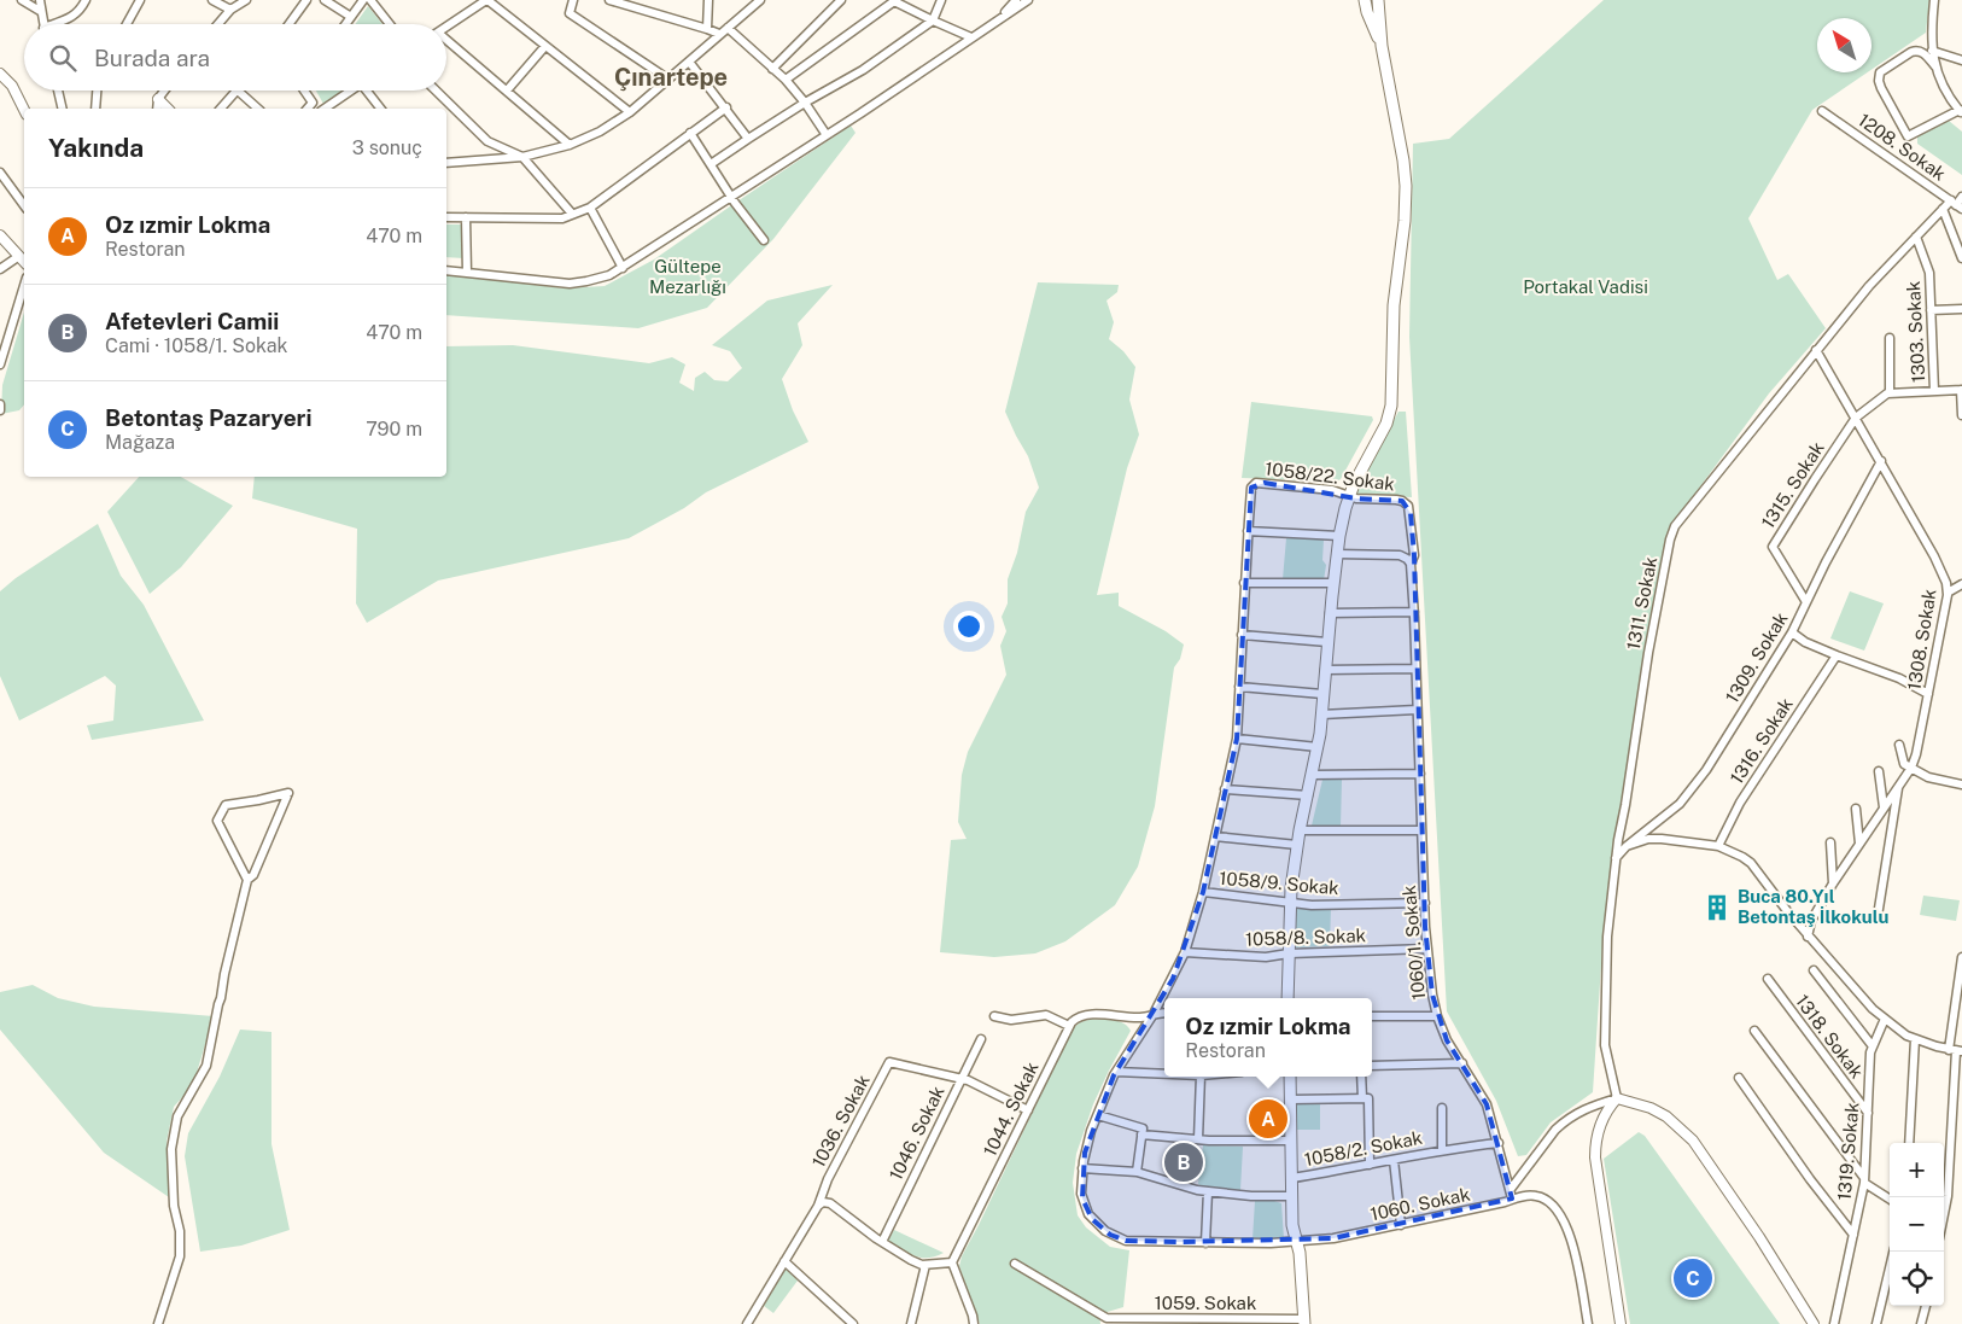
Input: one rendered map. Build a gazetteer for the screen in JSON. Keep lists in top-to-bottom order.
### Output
{
  "streets": {
    "street": [
      "1208. Sokak",
      "1303. Sokak",
      "1058/22. Sokak",
      "1315. Sokak",
      "1311. Sokak",
      "1308. Sokak",
      "1309. Sokak",
      "1316. Sokak",
      "1058/9. Sokak",
      "1058/8. Sokak",
      "1060/1. Sokak",
      "1318. Sokak",
      "1044. Sokak",
      "1036. Sokak",
      "1046. Sokak",
      "1058/2. Sokak",
      "1319. Sokak",
      "1060. Sokak",
      "1059. Sokak"
    ]
  },
  "crossings": [
    ["1208. Sokak", "1311. Sokak"],
    ["1303. Sokak", "1311. Sokak"],
    ["1058/22. Sokak", "1060/1. Sokak"],
    ["1058/22. Sokak", "1060. Sokak"],
    ["1315. Sokak", "1308. Sokak"],
    ["1315. Sokak", "1309. Sokak"],
    ["1311. Sokak", "1308. Sokak"],
    ["1311. Sokak", "1309. Sokak"],
    ["1308. Sokak", "1309. Sokak"],
    ["1058/9. Sokak", "1060/1. Sokak"],
    ["1058/9. Sokak", "1060. Sokak"],
    ["1058/8. Sokak", "1060/1. Sokak"],
    ["1058/8. Sokak", "1060. Sokak"],
    ["1060/1. Sokak", "1058/2. Sokak"],
    ["1060/1. Sokak", "1060. Sokak"],
    ["1318. Sokak", "1319. Sokak"],
    ["1044. Sokak", "1036. Sokak"],
    ["1036. Sokak", "1046. Sokak"]
  ],
  "districts": ["Çınartepe"],
  "parks": ["Gültepe Mezarlığı", "Portakal Vadisi"],
  "places": {
    "building": ["Buca 80.Yıl Betontaş İlkokulu"]
  },
  "north": "top left",
  "page": {
    "search": "Burada ara",
    "heading": ["Yakında", "3 sonuç"],
    "list": [
      {
        "mark": "A",
        "name": "Oz ızmir Lokma",
        "note": "Restoran",
        "value": "470 m"
      },
      {
        "mark": "B",
        "name": "Afetevleri Camii",
        "note": "Cami · 1058/1. Sokak",
        "value": "470 m"
      },
      {
        "mark": "C",
        "name": "Betontaş Pazaryeri",
        "note": "Mağaza",
        "value": "790 m"
      }
    ],
    "popup": ["Oz ızmir Lokma", "Restoran"],
    "pins": ["A", "B", "C"],
    "map_buttons": ["+", "−"]
  }
}
